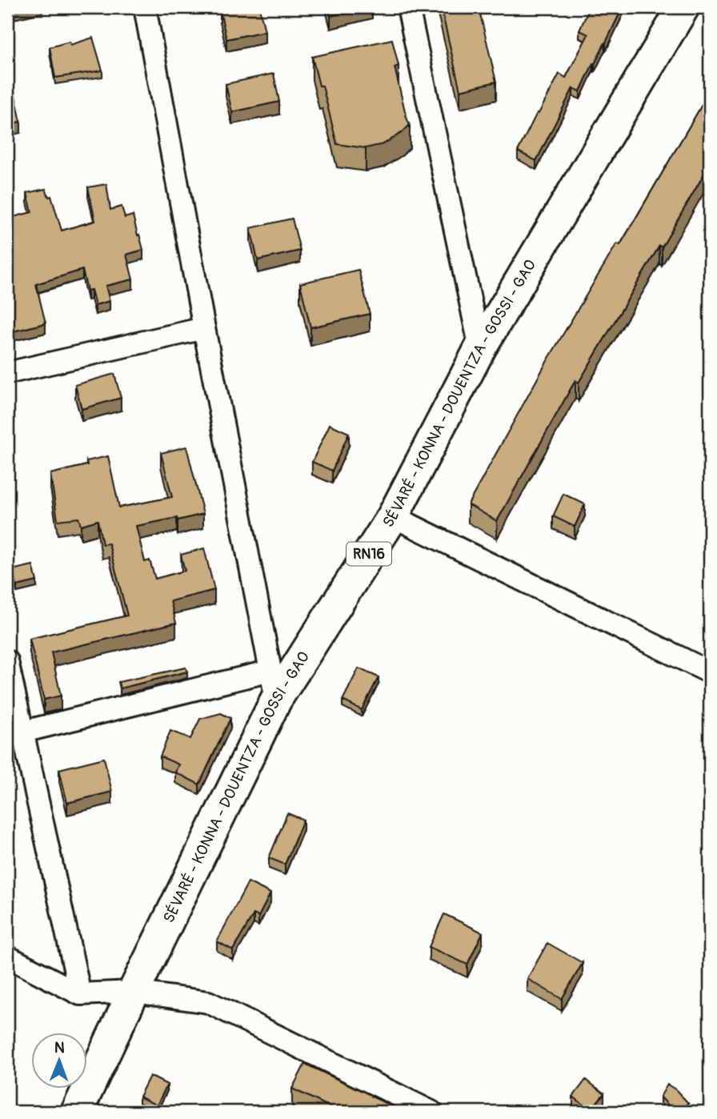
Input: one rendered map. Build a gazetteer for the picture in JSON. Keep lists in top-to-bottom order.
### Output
{
  "streets": {
    "main road": ["SÉVARÉ - KONNA - DOUENTZA - GOSSI - GAO", "RN16"]
  },
  "north": "top"
}
